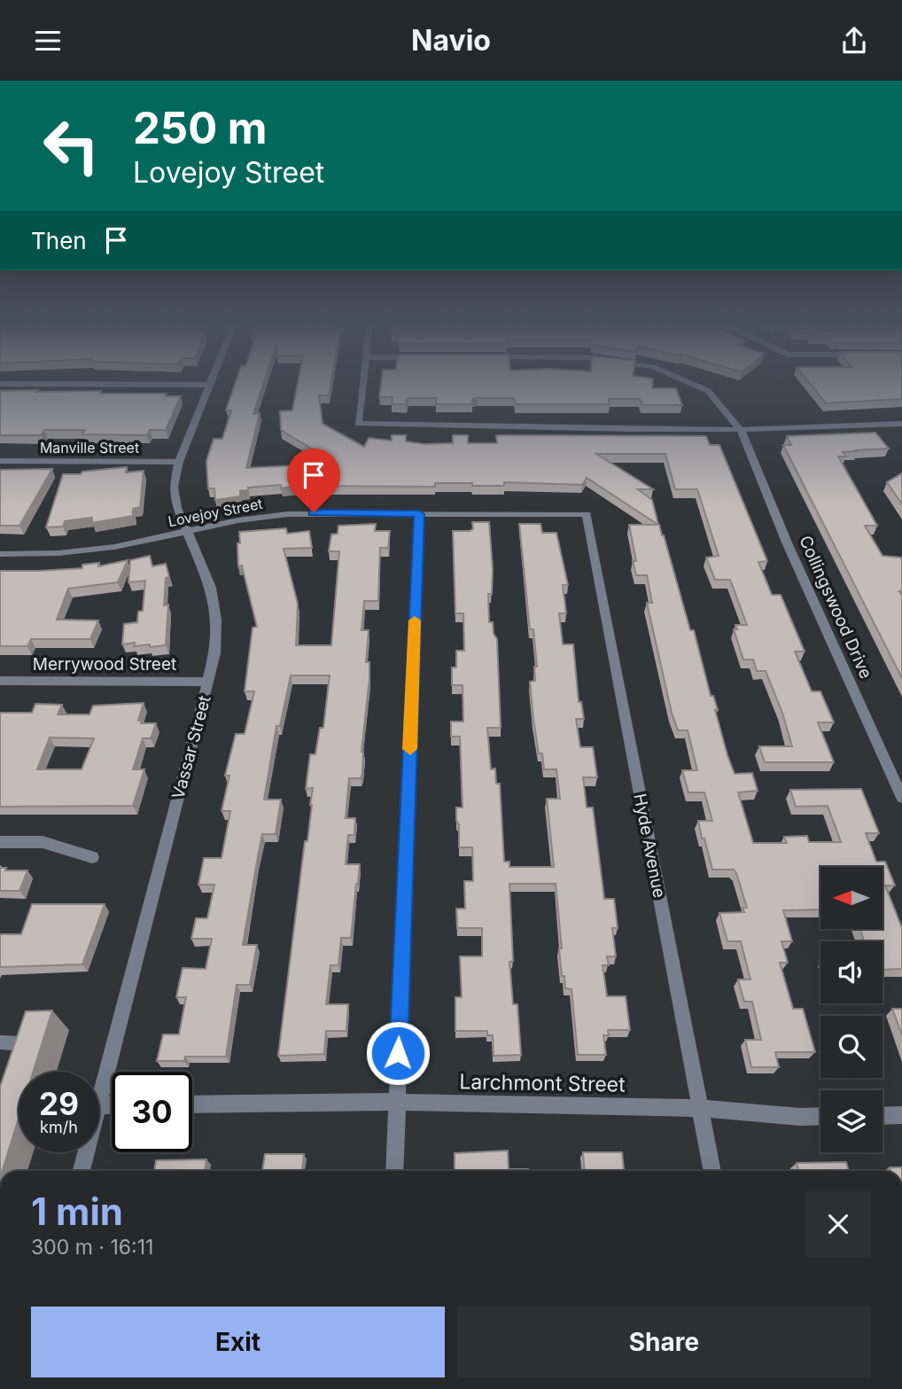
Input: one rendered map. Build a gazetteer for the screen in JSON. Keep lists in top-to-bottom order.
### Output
{
  "streets": {
    "street": [
      "Manville Street",
      "Lovejoy Street",
      "Collingswood Drive",
      "Merrywood Street",
      "Vassar Street",
      "Hyde Avenue",
      "Larchmont Street"
    ]
  },
  "crossings": [
    ["Manville Street", "Vassar Street"],
    ["Lovejoy Street", "Vassar Street"],
    ["Lovejoy Street", "Hyde Avenue"],
    ["Merrywood Street", "Vassar Street"],
    ["Hyde Avenue", "Larchmont Street"]
  ],
  "north": "left",
  "page": {
    "header": "Navio",
    "turn": ["250 m", "Lovejoy Street"],
    "then": "Then",
    "speed": "29 km/h",
    "limit": "30",
    "heading": ["1 min", "300 m · 16:11"],
    "buttons": ["Exit", "Share"]
  }
}
